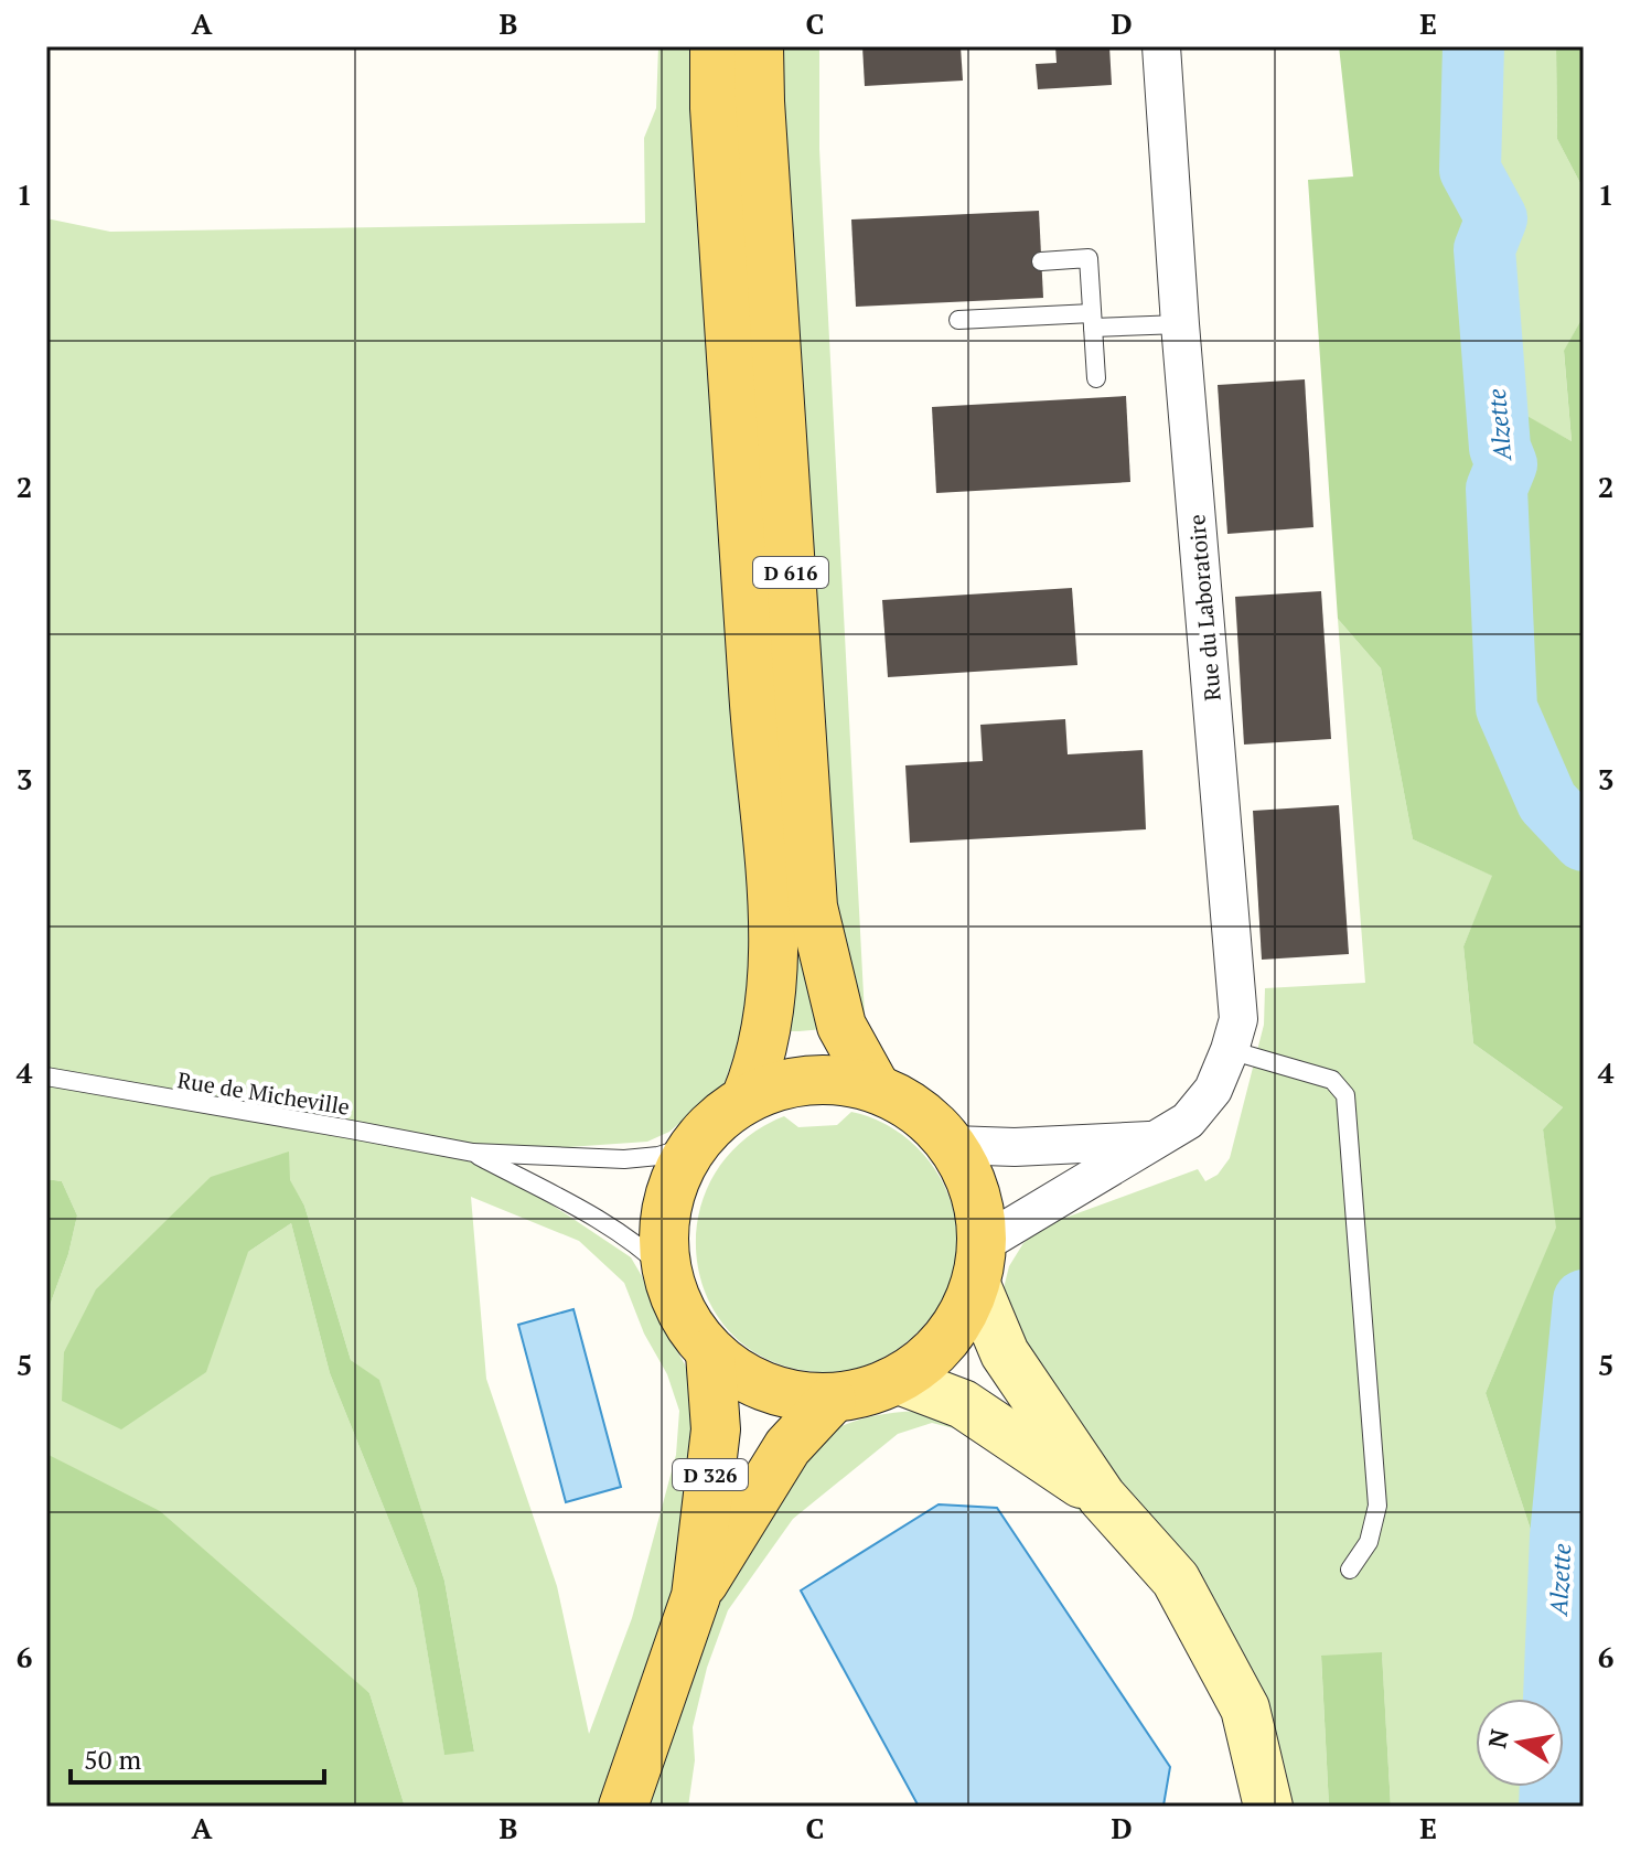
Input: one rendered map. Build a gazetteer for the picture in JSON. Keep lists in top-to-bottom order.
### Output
{
  "streets": {
    "main road": ["D 616", "D 326"],
    "street": ["Rue du Laboratoire"],
    "lane": ["Rue de Micheville"]
  },
  "water": ["Alzette"],
  "scale_bar": "50 m",
  "north": "left",
  "grid": {
    "columns": [
      "A",
      "B",
      "C",
      "D",
      "E"
    ],
    "rows": [
      "1",
      "2",
      "3",
      "4",
      "5",
      "6"
    ]
  }
}
